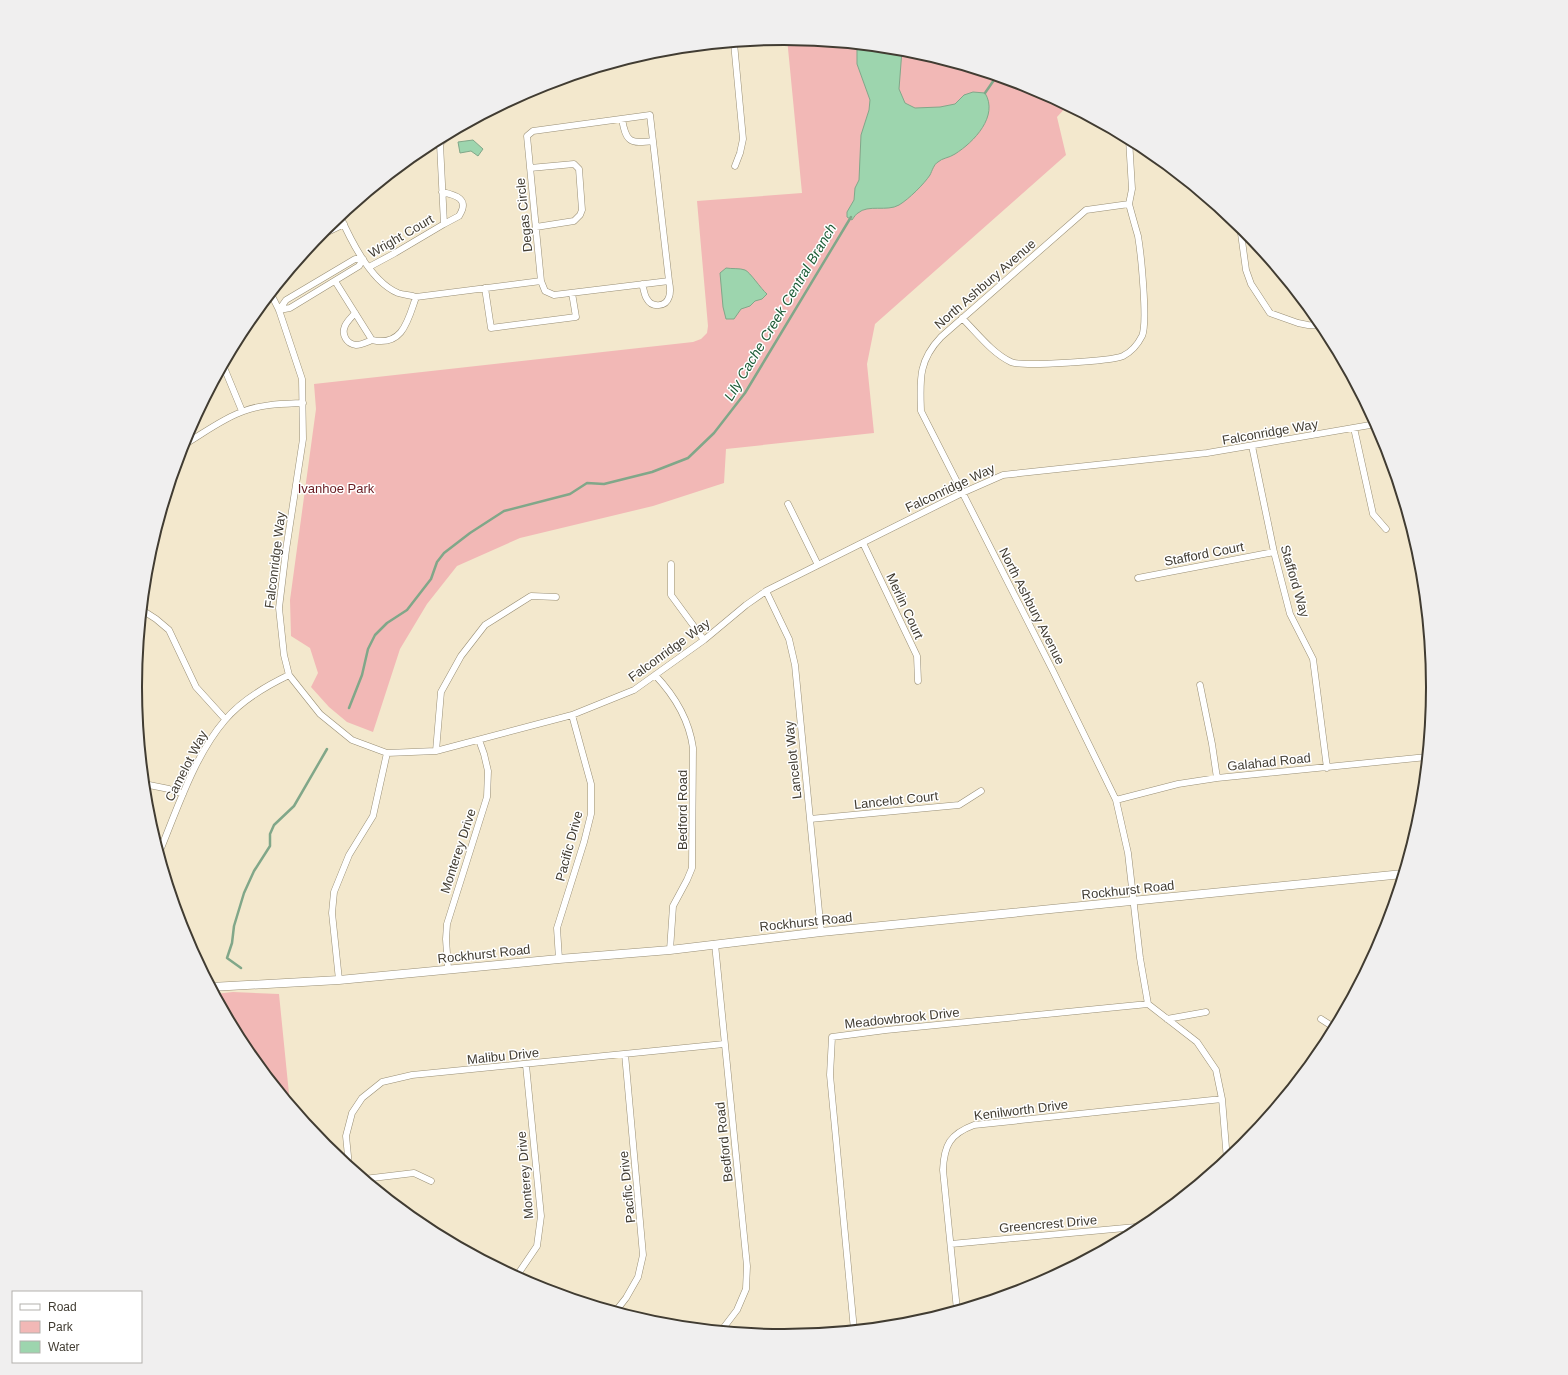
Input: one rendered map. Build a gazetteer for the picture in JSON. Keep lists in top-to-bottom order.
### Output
{
  "streets": {
    "street": [
      "Degas Circle",
      "Wright Court",
      "North Ashbury Avenue",
      "Falconridge Way",
      "Stafford Court",
      "Stafford Way",
      "Merlin Court",
      "Lancelot Way",
      "Galahad Road",
      "Camelot Way",
      "Lancelot Court",
      "Bedford Road",
      "Pacific Drive",
      "Monterey Drive",
      "Rockhurst Road",
      "Meadowbrook Drive",
      "Malibu Drive",
      "Kenilworth Drive",
      "Greencrest Drive"
    ]
  },
  "crossings": [
    ["North Ashbury Avenue", "Falconridge Way"],
    ["North Ashbury Avenue", "Galahad Road"],
    ["North Ashbury Avenue", "Rockhurst Road"],
    ["North Ashbury Avenue", "Meadowbrook Drive"],
    ["Falconridge Way", "Stafford Way"],
    ["Falconridge Way", "Merlin Court"],
    ["Falconridge Way", "Lancelot Way"],
    ["Falconridge Way", "Camelot Way"],
    ["Falconridge Way", "Bedford Road"],
    ["Falconridge Way", "Pacific Drive"],
    ["Falconridge Way", "Monterey Drive"],
    ["Stafford Court", "Stafford Way"],
    ["Stafford Way", "Galahad Road"],
    ["Lancelot Way", "Lancelot Court"],
    ["Lancelot Way", "Rockhurst Road"],
    ["Bedford Road", "Rockhurst Road"],
    ["Bedford Road", "Malibu Drive"],
    ["Pacific Drive", "Rockhurst Road"],
    ["Pacific Drive", "Malibu Drive"],
    ["Monterey Drive", "Rockhurst Road"],
    ["Monterey Drive", "Malibu Drive"],
    ["Kenilworth Drive", "Greencrest Drive"]
  ],
  "water": ["Lily Cache Creek Central Branch"],
  "parks": ["Ivanhoe Park"],
  "legend": ["Road", "Park", "Water"]
}
